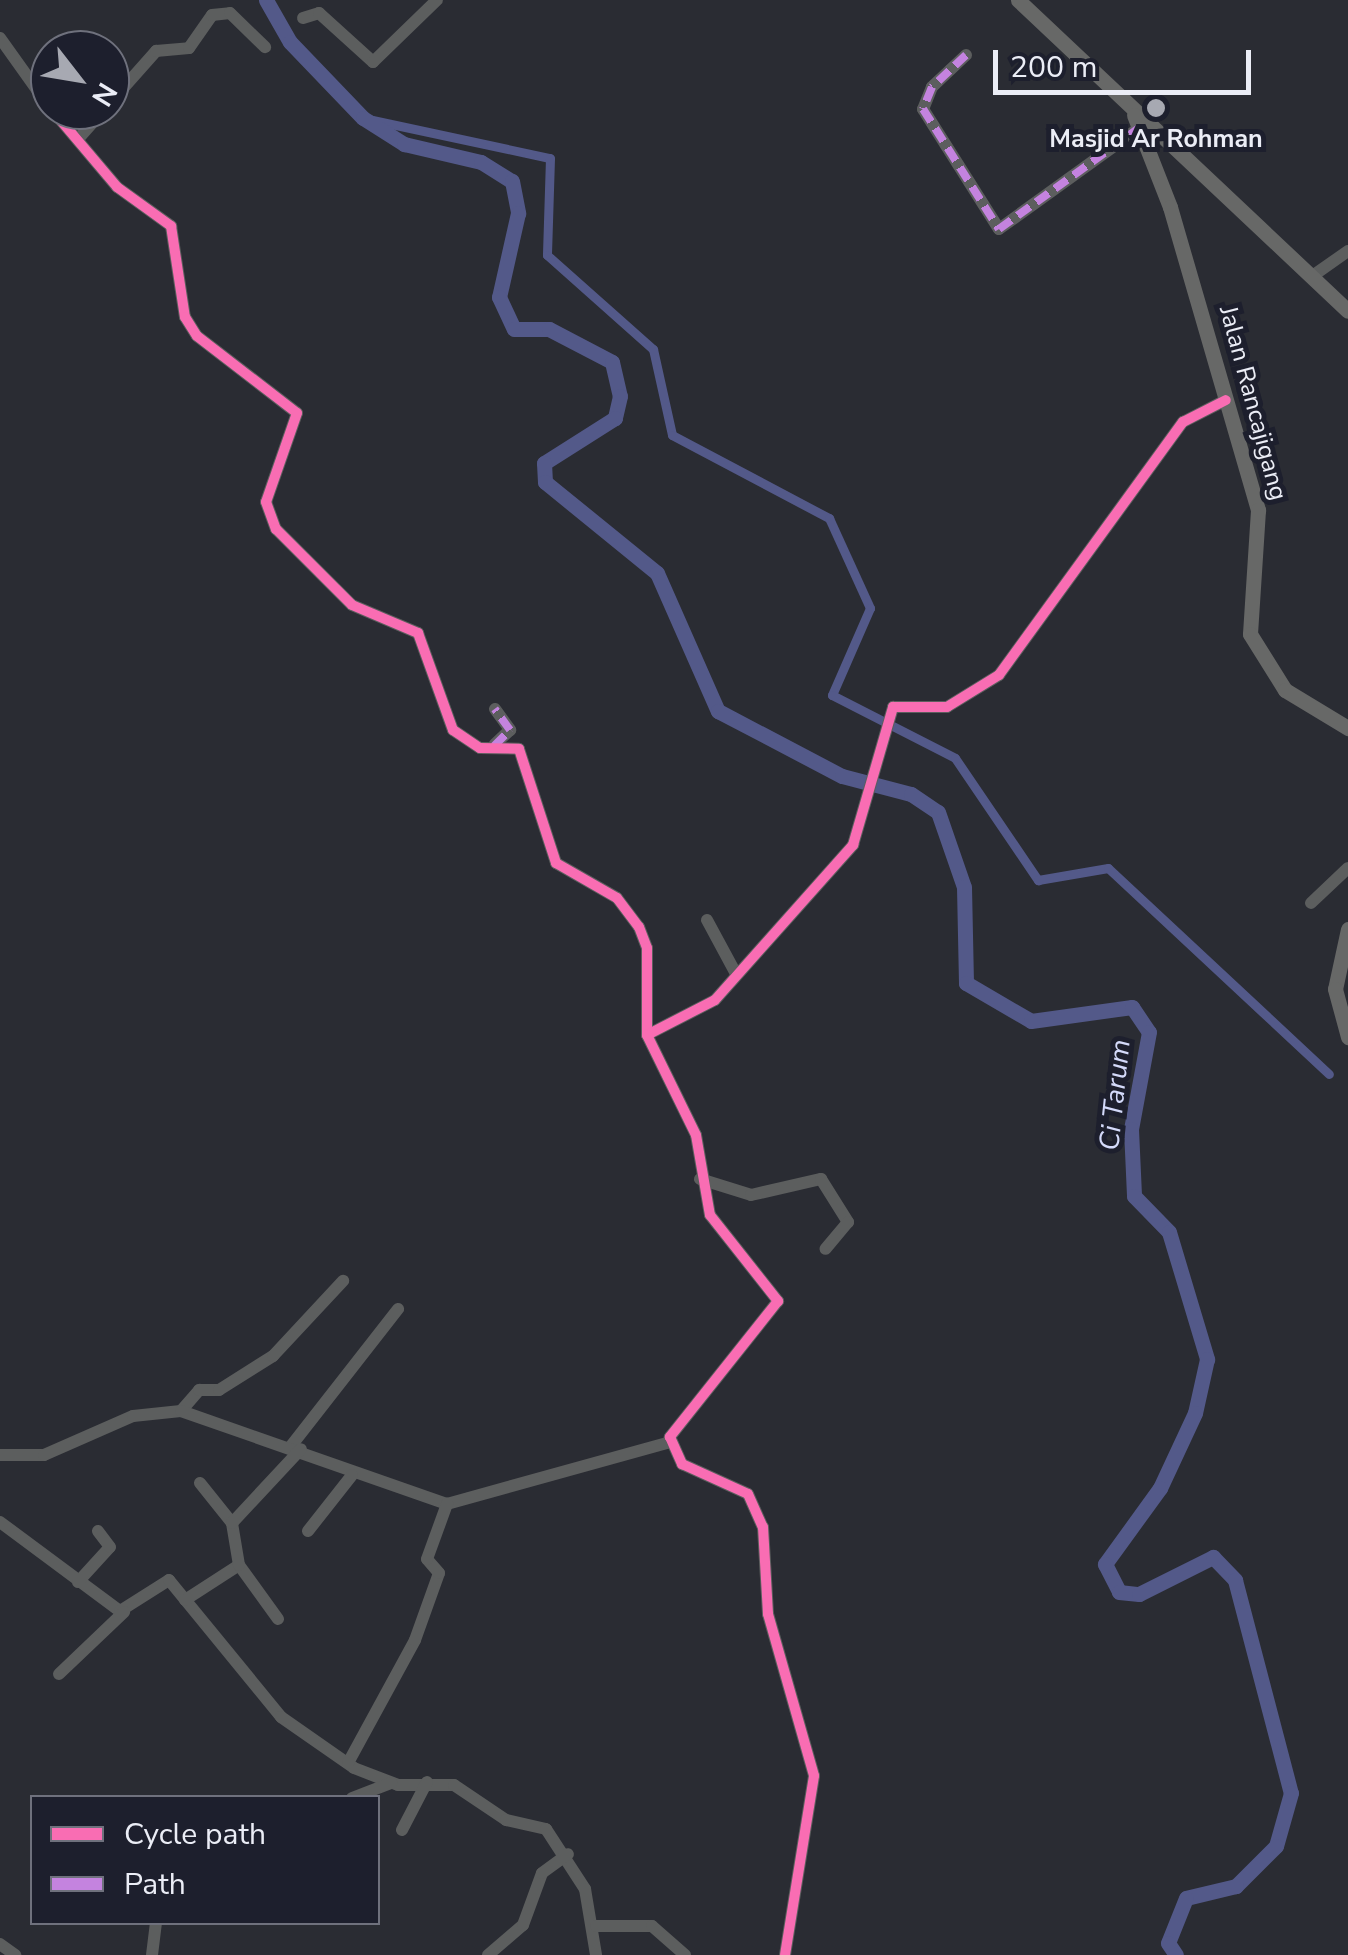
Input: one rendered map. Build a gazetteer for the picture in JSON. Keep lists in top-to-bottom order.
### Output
{
  "streets": {
    "main road": ["Jalan Rancajigang"]
  },
  "water": ["Ci Tarum"],
  "places": ["Masjid Ar Rohman"],
  "legend": ["Cycle path", "Path"],
  "scale_bar": "200 m",
  "north": "bottom right"
}
